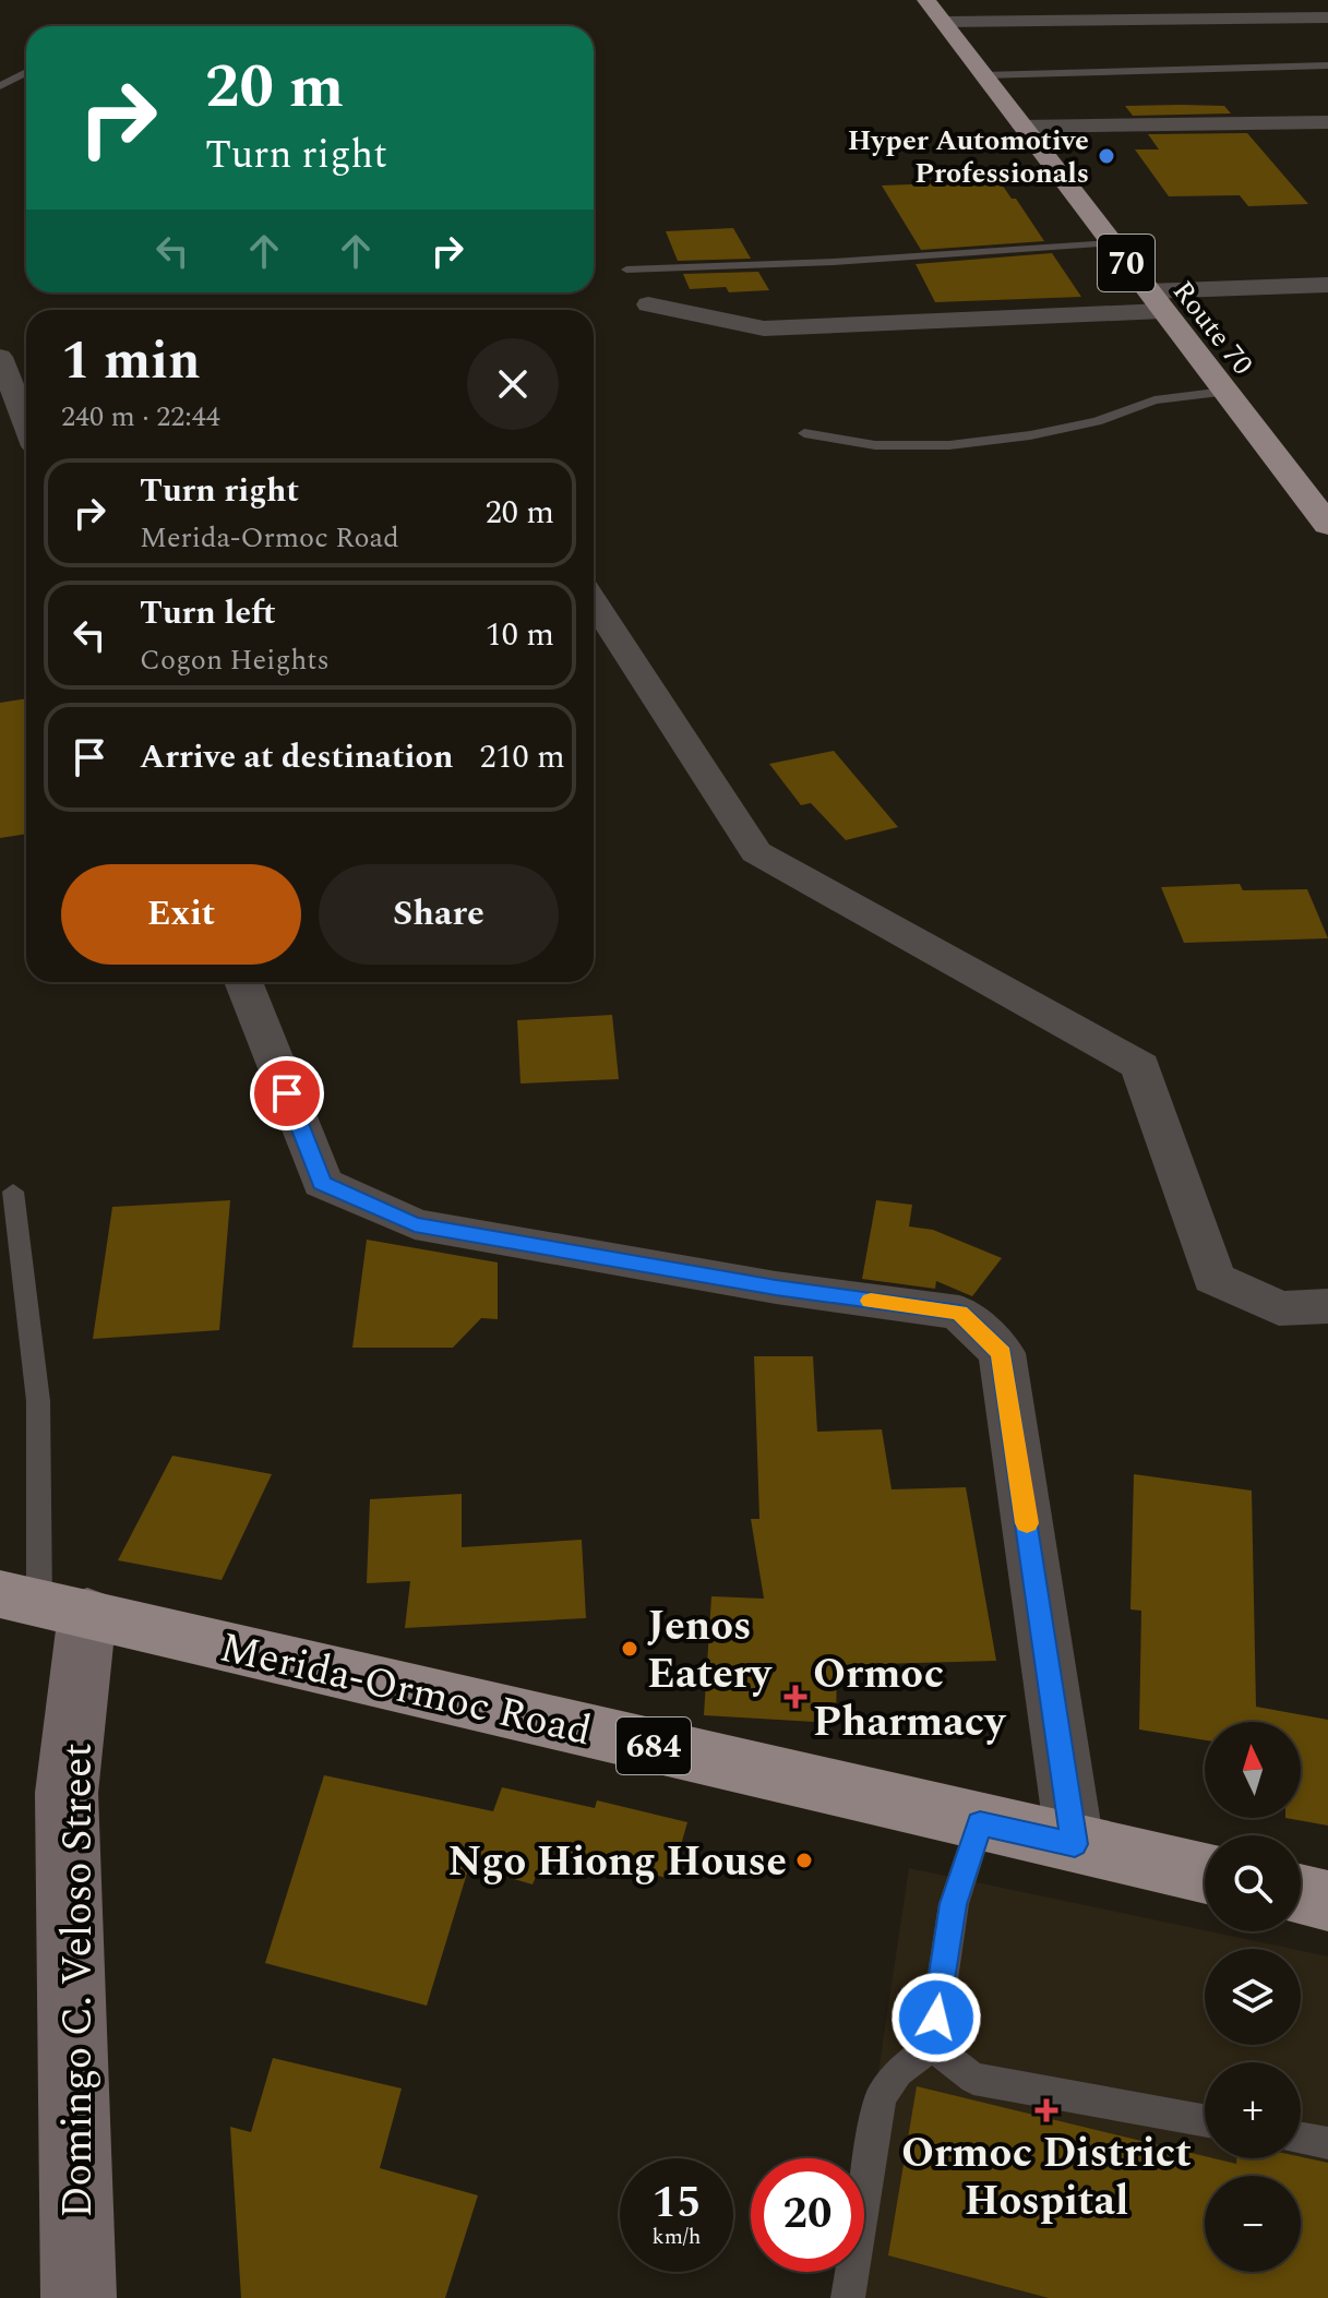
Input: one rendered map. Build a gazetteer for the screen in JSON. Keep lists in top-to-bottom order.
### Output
{
  "streets": {
    "highway": [
      "70",
      "Route 70",
      "Merida-Ormoc Road",
      "684"
    ],
    "main road": ["Domingo C. Veloso Street"]
  },
  "crossings": [
    ["Merida-Ormoc Road", "Domingo C. Veloso Street"]
  ],
  "places": {
    "other": ["Hyper Automotive Professionals", "Jenos Eatery", "Ngo Hiong House"],
    "health": ["Ormoc Pharmacy", "Ormoc District Hospital"]
  },
  "north": "top",
  "page": {
    "turn": ["20 m", "Turn right"],
    "heading": ["1 min", "240 m · 22:44"],
    "list": [
      {
        "name": "Turn right",
        "note": "Merida-Ormoc Road",
        "value": "20 m"
      },
      {
        "name": "Turn left",
        "note": "Cogon Heights",
        "value": "10 m"
      },
      {
        "name": "Arrive at destination",
        "value": "210 m"
      }
    ],
    "buttons": ["Exit", "Share"],
    "map_buttons": ["+", "−"],
    "speed": "15 km/h",
    "limit": "20"
  }
}
